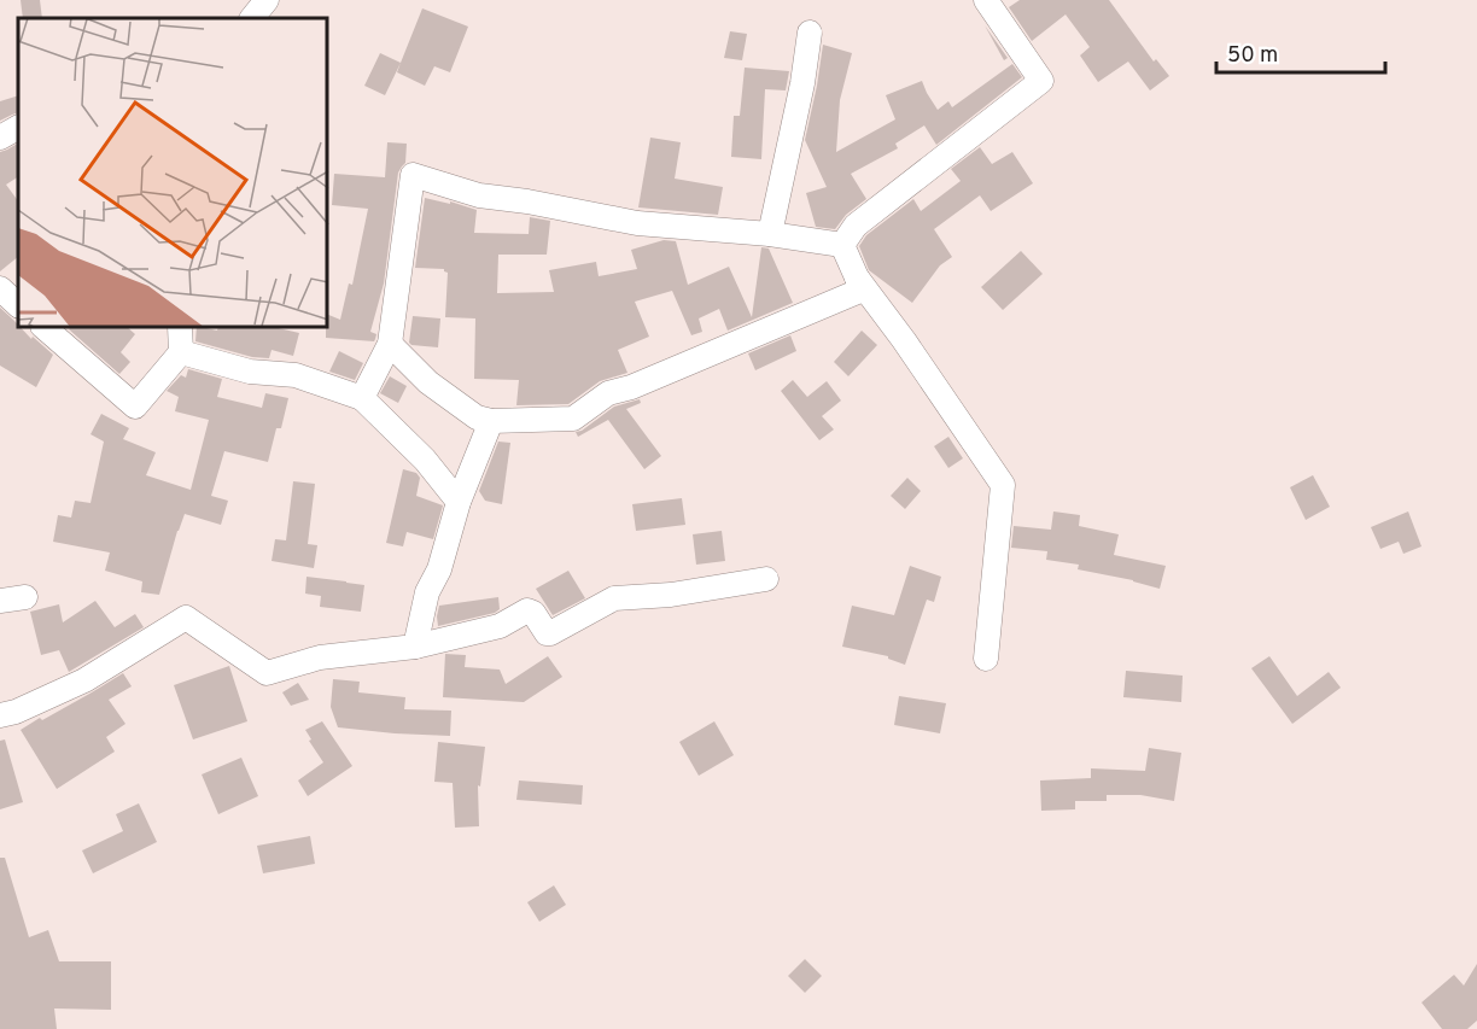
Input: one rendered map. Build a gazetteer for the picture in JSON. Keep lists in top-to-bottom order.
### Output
{
  "scale_bar": "50 m"
}
